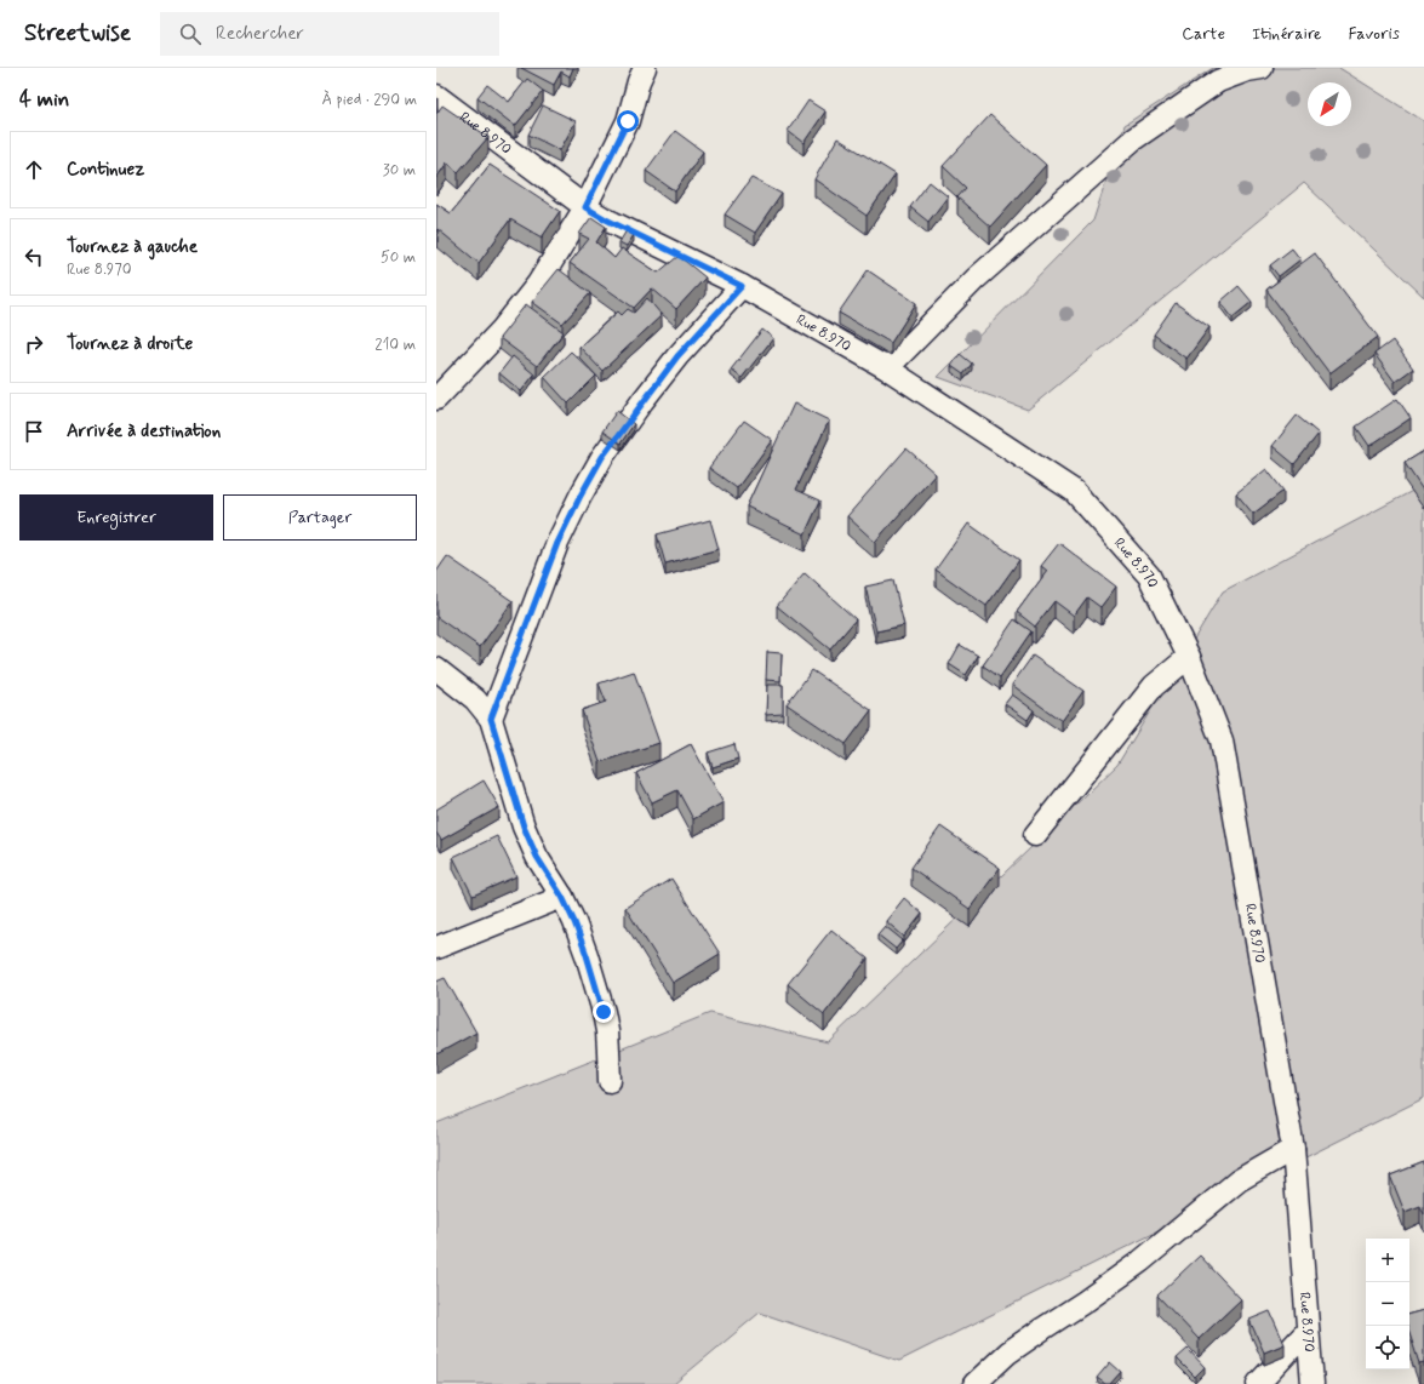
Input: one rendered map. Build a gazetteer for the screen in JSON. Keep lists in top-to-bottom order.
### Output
{
  "streets": {
    "street": ["Rue 8.970"]
  },
  "north": "bottom left",
  "page": {
    "header": "Streetwise",
    "search": "Rechercher",
    "nav": ["Carte", "Itinéraire", "Favoris"],
    "heading": ["4 min", "À pied · 290 m"],
    "list": [
      ["Continuez", "30 m"],
      ["Tournez à gauche", "Rue 8.970", "50 m"],
      ["Tournez à droite", "210 m"],
      "Arrivée à destination"
    ],
    "buttons": ["Enregistrer", "Partager"],
    "map_buttons": ["+", "−"]
  }
}
